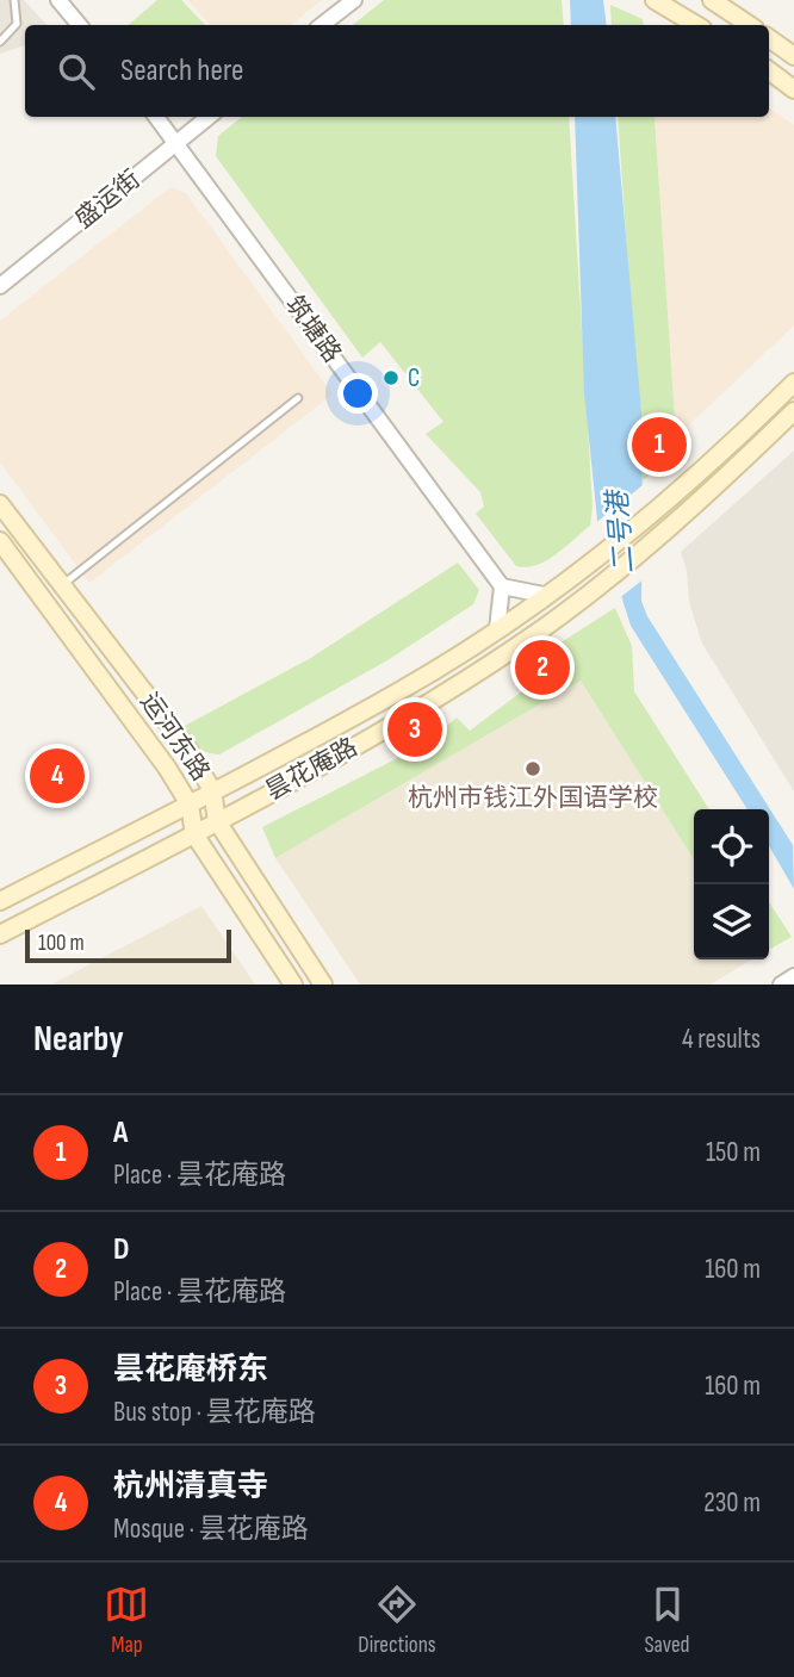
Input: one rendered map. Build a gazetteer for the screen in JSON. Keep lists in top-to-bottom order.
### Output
{
  "streets": {
    "main road": ["运河东路", "昙花庵路"],
    "street": ["盛运街", "筑塘路"]
  },
  "crossings": [
    ["盛运街", "筑塘路"],
    ["运河东路", "昙花庵路"]
  ],
  "water": ["二号港"],
  "places": ["C", "杭州市钱江外国语学校"],
  "scale_bar": "100 m",
  "page": {
    "search": "Search here",
    "pins": [
      "1",
      "2",
      "3",
      "4"
    ],
    "scale": "100 m",
    "heading": ["Nearby", "4 results"],
    "list": [
      {
        "mark": "1",
        "name": "A",
        "note": "Place · 昙花庵路",
        "value": "150 m"
      },
      {
        "mark": "2",
        "name": "D",
        "note": "Place · 昙花庵路",
        "value": "160 m"
      },
      {
        "mark": "3",
        "name": "昙花庵桥东",
        "note": "Bus stop · 昙花庵路",
        "value": "160 m"
      },
      {
        "mark": "4",
        "name": "杭州清真寺",
        "note": "Mosque · 昙花庵路",
        "value": "230 m"
      }
    ],
    "nav": ["Map", "Directions", "Saved"]
  }
}
